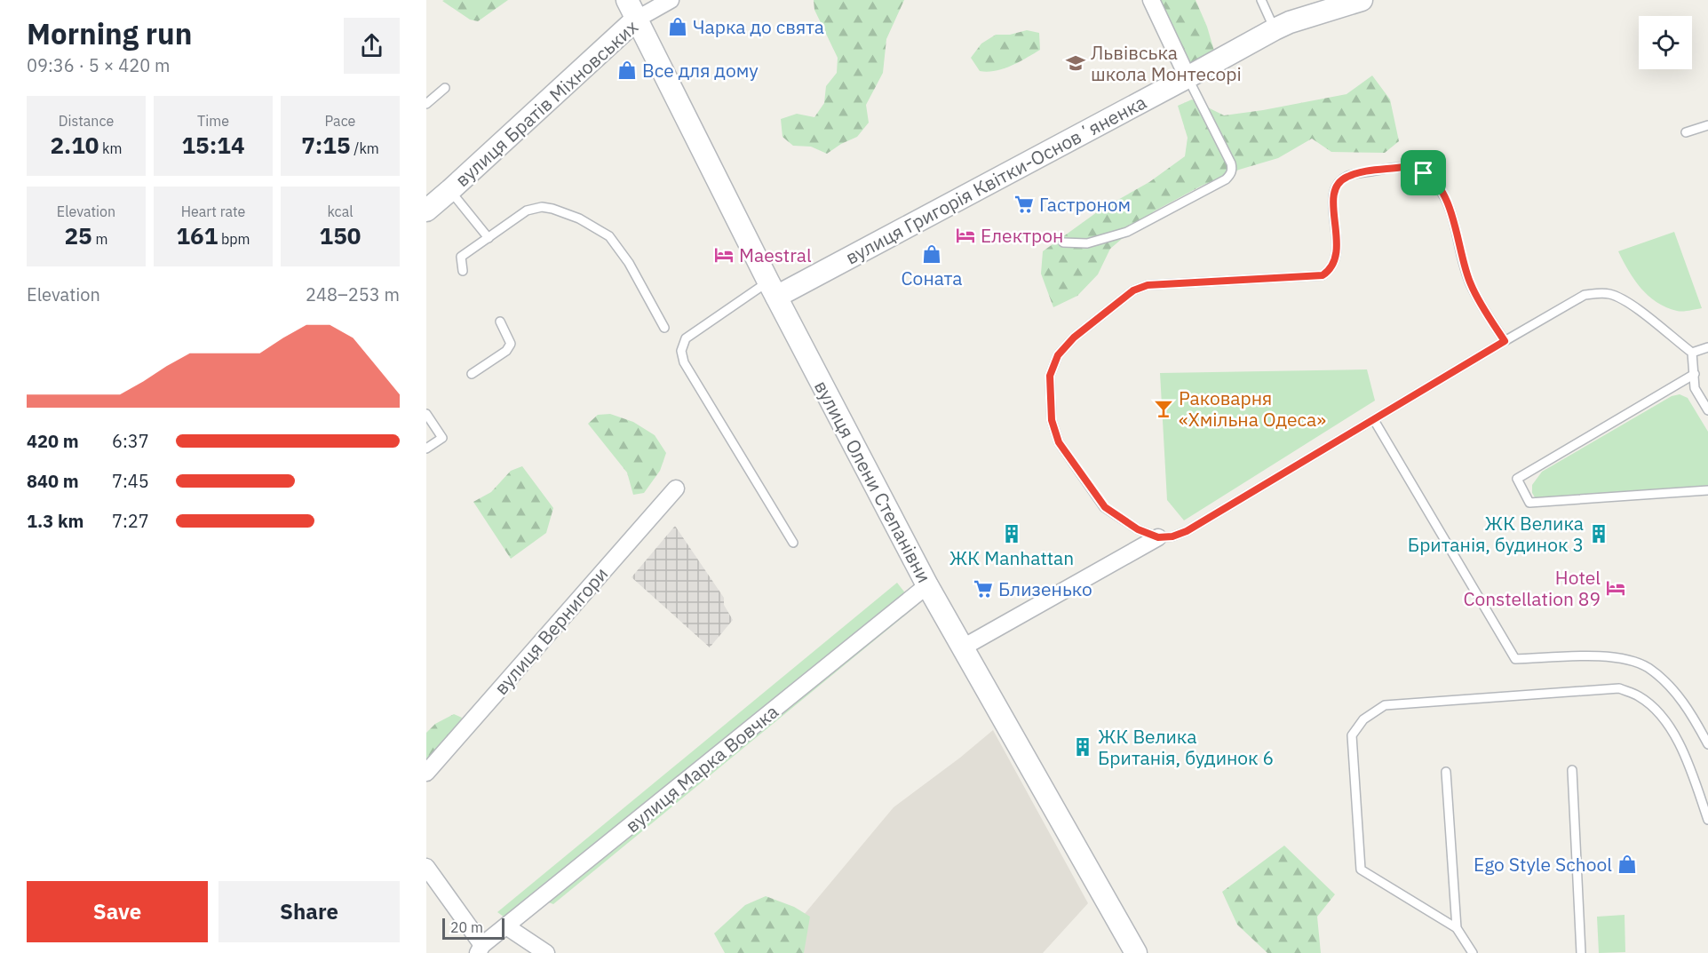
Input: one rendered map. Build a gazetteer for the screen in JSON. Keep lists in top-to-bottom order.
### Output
{
  "streets": {
    "street": [
      "вулиця Братів Міхновських",
      "вулиця Григорія Квітки-Основʼяненка",
      "вулиця Олени Степанівни",
      "вулиця Вернигори",
      "вулиця Марка Вовчка"
    ]
  },
  "crossings": [
    ["вулиця Братів Міхновських", "вулиця Олени Степанівни"],
    ["вулиця Григорія Квітки-Основʼяненка", "вулиця Олени Степанівни"],
    ["вулиця Олени Степанівни", "вулиця Марка Вовчка"]
  ],
  "places": {
    "shop": [
      "Чарка до свята",
      "Все для дому",
      "Соната",
      "Ego Style School"
    ],
    "school or university": ["Львівська школа Монтесорі"],
    "supermarket": ["Гастроном", "Близенько"],
    "hotel": ["Електрон", "Maestral", "Hotel Constellation 89"],
    "bar": ["Раковарня «Хмільна Одеса»"],
    "building": ["ЖК Manhattan", "ЖК Велика Британія, будинок 3", "ЖК Велика Британія, будинок 6"]
  },
  "scale_bar": "20 m",
  "page": {
    "heading": ["Morning run", "09:36 · 5 × 420 m"],
    "stats": [
      ["Distance", "2.10 km"],
      ["Time", "15:14"],
      ["Pace", "7:15 /km"],
      ["Elevation", "25 m"],
      ["Heart rate", "161 bpm"],
      ["kcal", "150"]
    ],
    "chart": ["Elevation", "248–253 m"],
    "list": [
      {
        "name": "420 m",
        "note": "6:37"
      },
      {
        "name": "840 m",
        "note": "7:45"
      },
      {
        "name": "1.3 km",
        "note": "7:27"
      }
    ],
    "buttons": ["Save", "Share"],
    "scale": "20 m"
  }
}
